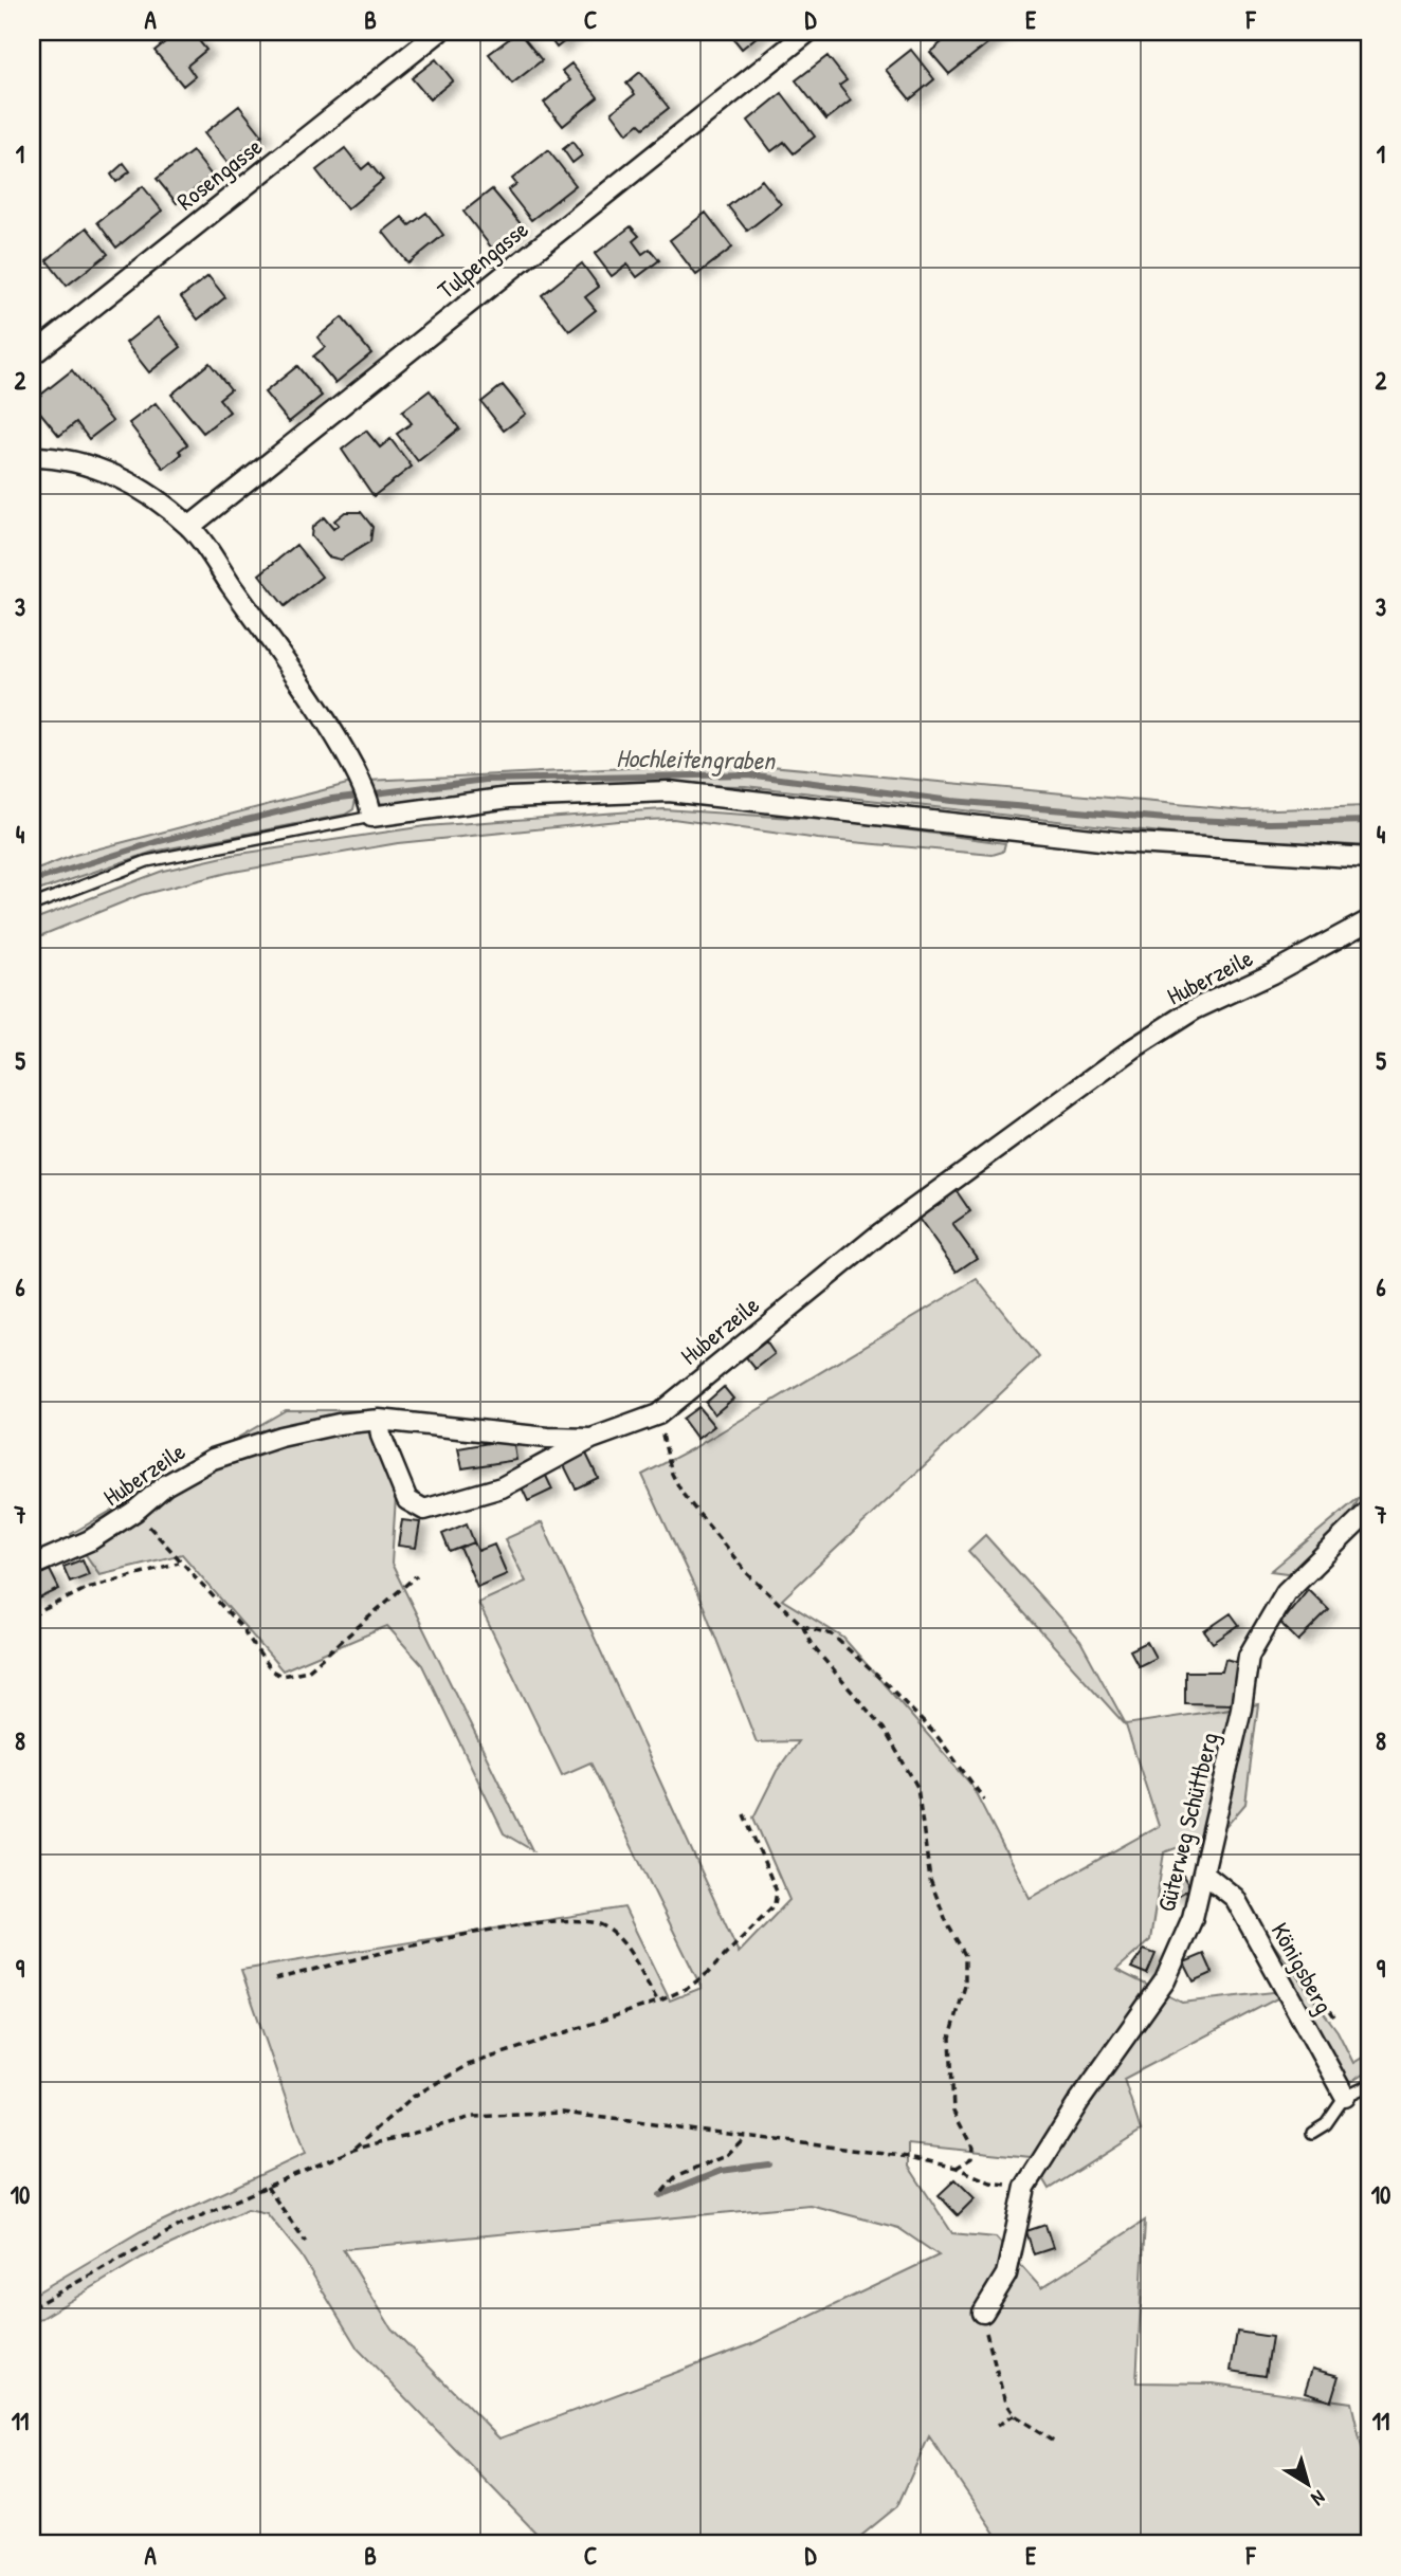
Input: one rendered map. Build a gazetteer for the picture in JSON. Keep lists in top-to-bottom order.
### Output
{
  "streets": {
    "street": [
      "Rosengasse",
      "Tulpengasse",
      "Huberzeile",
      "Güterweg Schüttberg",
      "Königsberg"
    ]
  },
  "crossings": [
    ["Güterweg Schüttberg", "Königsberg"]
  ],
  "water": ["Hochleitengraben"],
  "north": "bottom right",
  "grid": {
    "columns": [
      "A",
      "B",
      "C",
      "D",
      "E",
      "F"
    ],
    "rows": [
      "1",
      "2",
      "3",
      "4",
      "5",
      "6",
      "7",
      "8",
      "9",
      "10",
      "11"
    ]
  }
}
